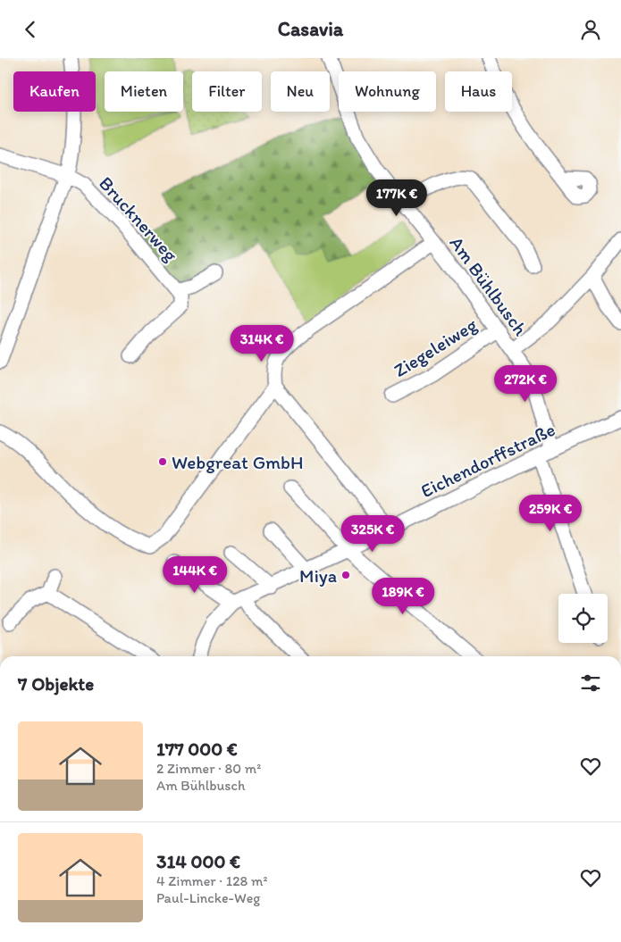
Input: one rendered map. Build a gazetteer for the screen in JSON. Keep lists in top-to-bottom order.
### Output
{
  "streets": {
    "street": [
      "Brucknerweg",
      "Am Bühlbusch",
      "Ziegeleiweg",
      "Eichendorffstraße"
    ]
  },
  "crossings": [
    ["Am Bühlbusch", "Ziegeleiweg"],
    ["Am Bühlbusch", "Eichendorffstraße"]
  ],
  "places": ["Webgreat GmbH", "Miya"],
  "page": {
    "header": "Casavia",
    "chip": [
      "Kaufen",
      "Mieten",
      "Filter",
      "Neu",
      "Wohnung",
      "Haus"
    ],
    "price": [
      "177K €",
      "314K €",
      "272K €",
      "259K €",
      "325K €",
      "144K €",
      "189K €"
    ],
    "heading": "7 Objekte",
    "list": [
      {
        "name": "177 000 €",
        "note": "2 Zimmer · 80 m² · Am Bühlbusch"
      },
      {
        "name": "314 000 €",
        "note": "4 Zimmer · 128 m² · Paul-Lincke-Weg"
      }
    ]
  }
}
